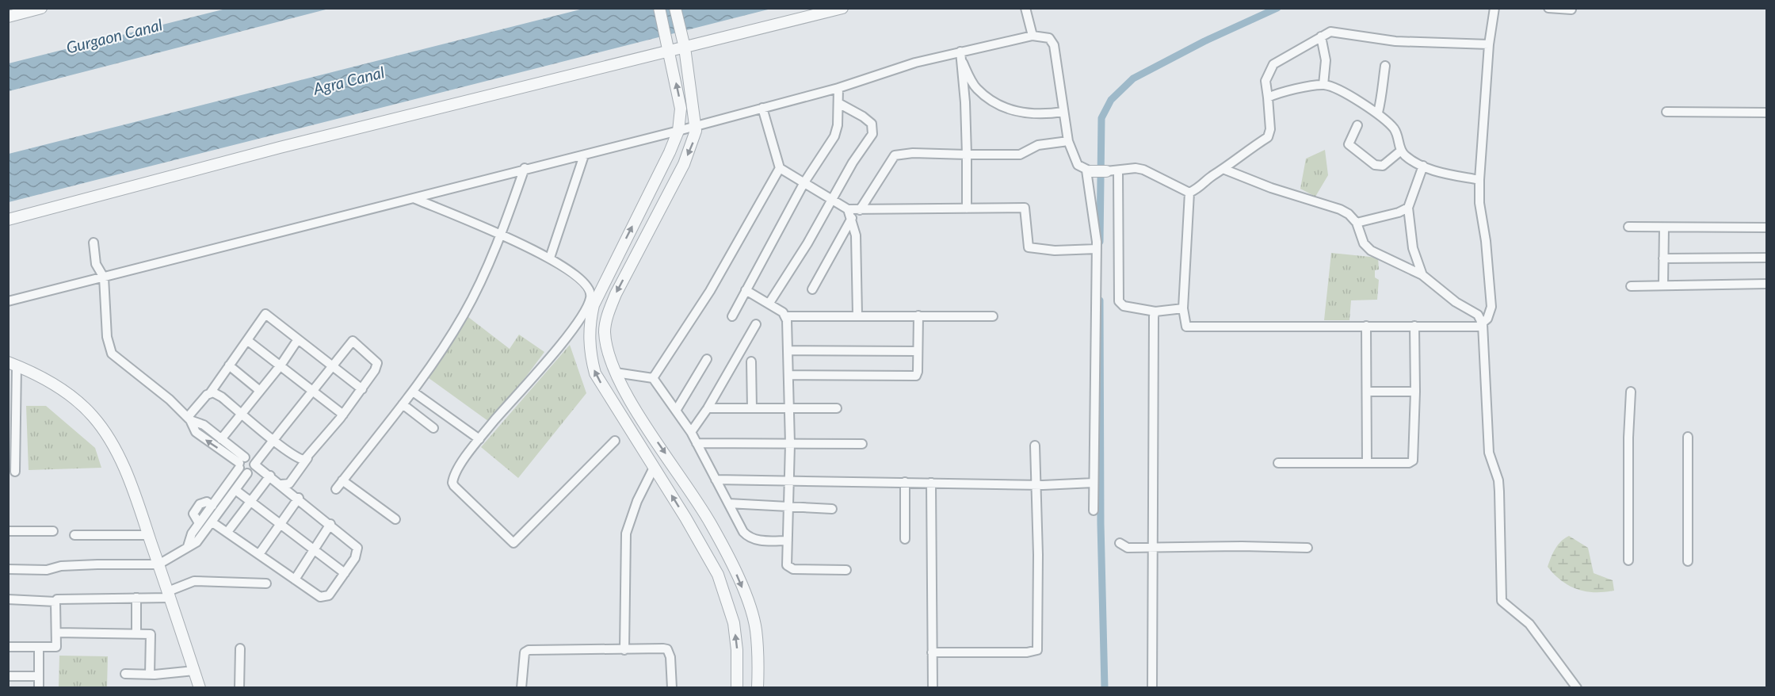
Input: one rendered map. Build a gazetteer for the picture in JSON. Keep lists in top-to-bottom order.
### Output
{
  "water": ["Gurgaon Canal", "Agra Canal"]
}
